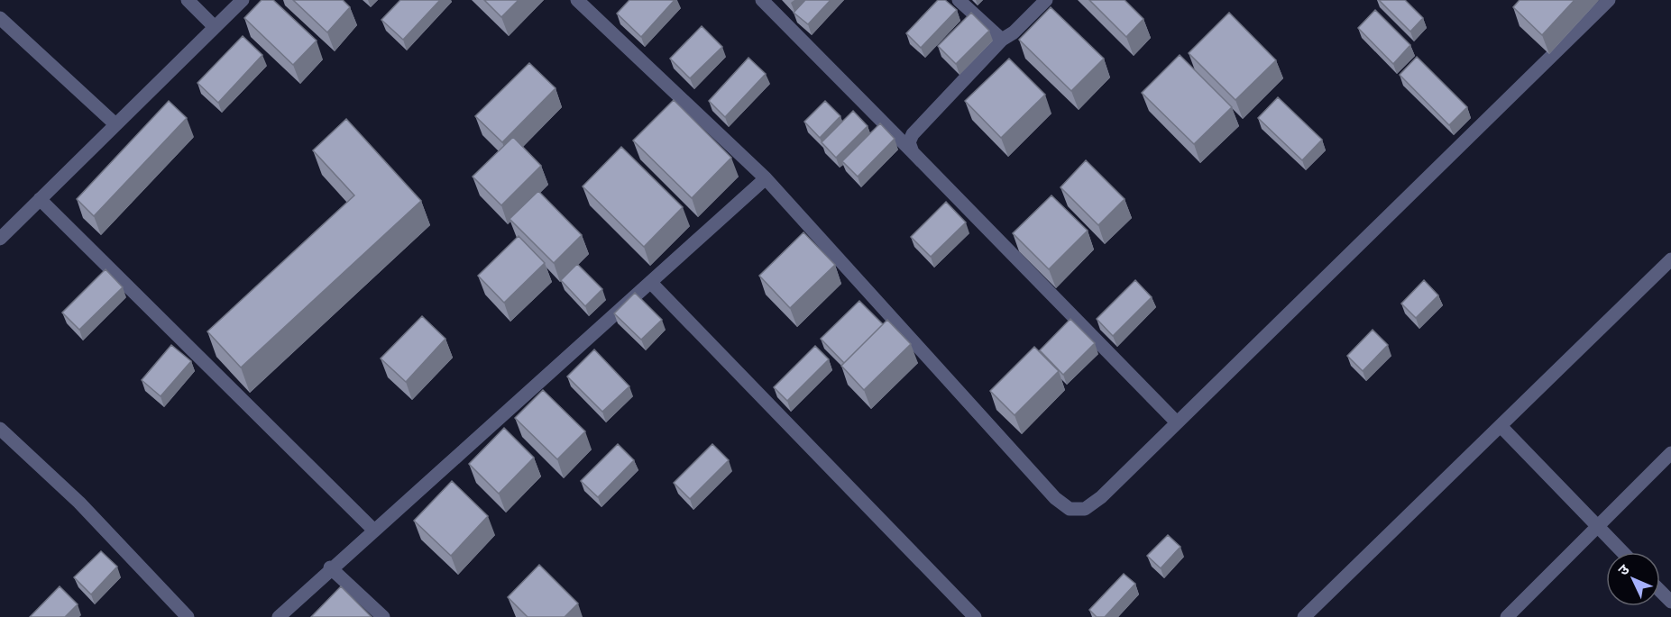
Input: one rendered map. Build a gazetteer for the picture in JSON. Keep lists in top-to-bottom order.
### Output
{
  "north": "top left"
}
